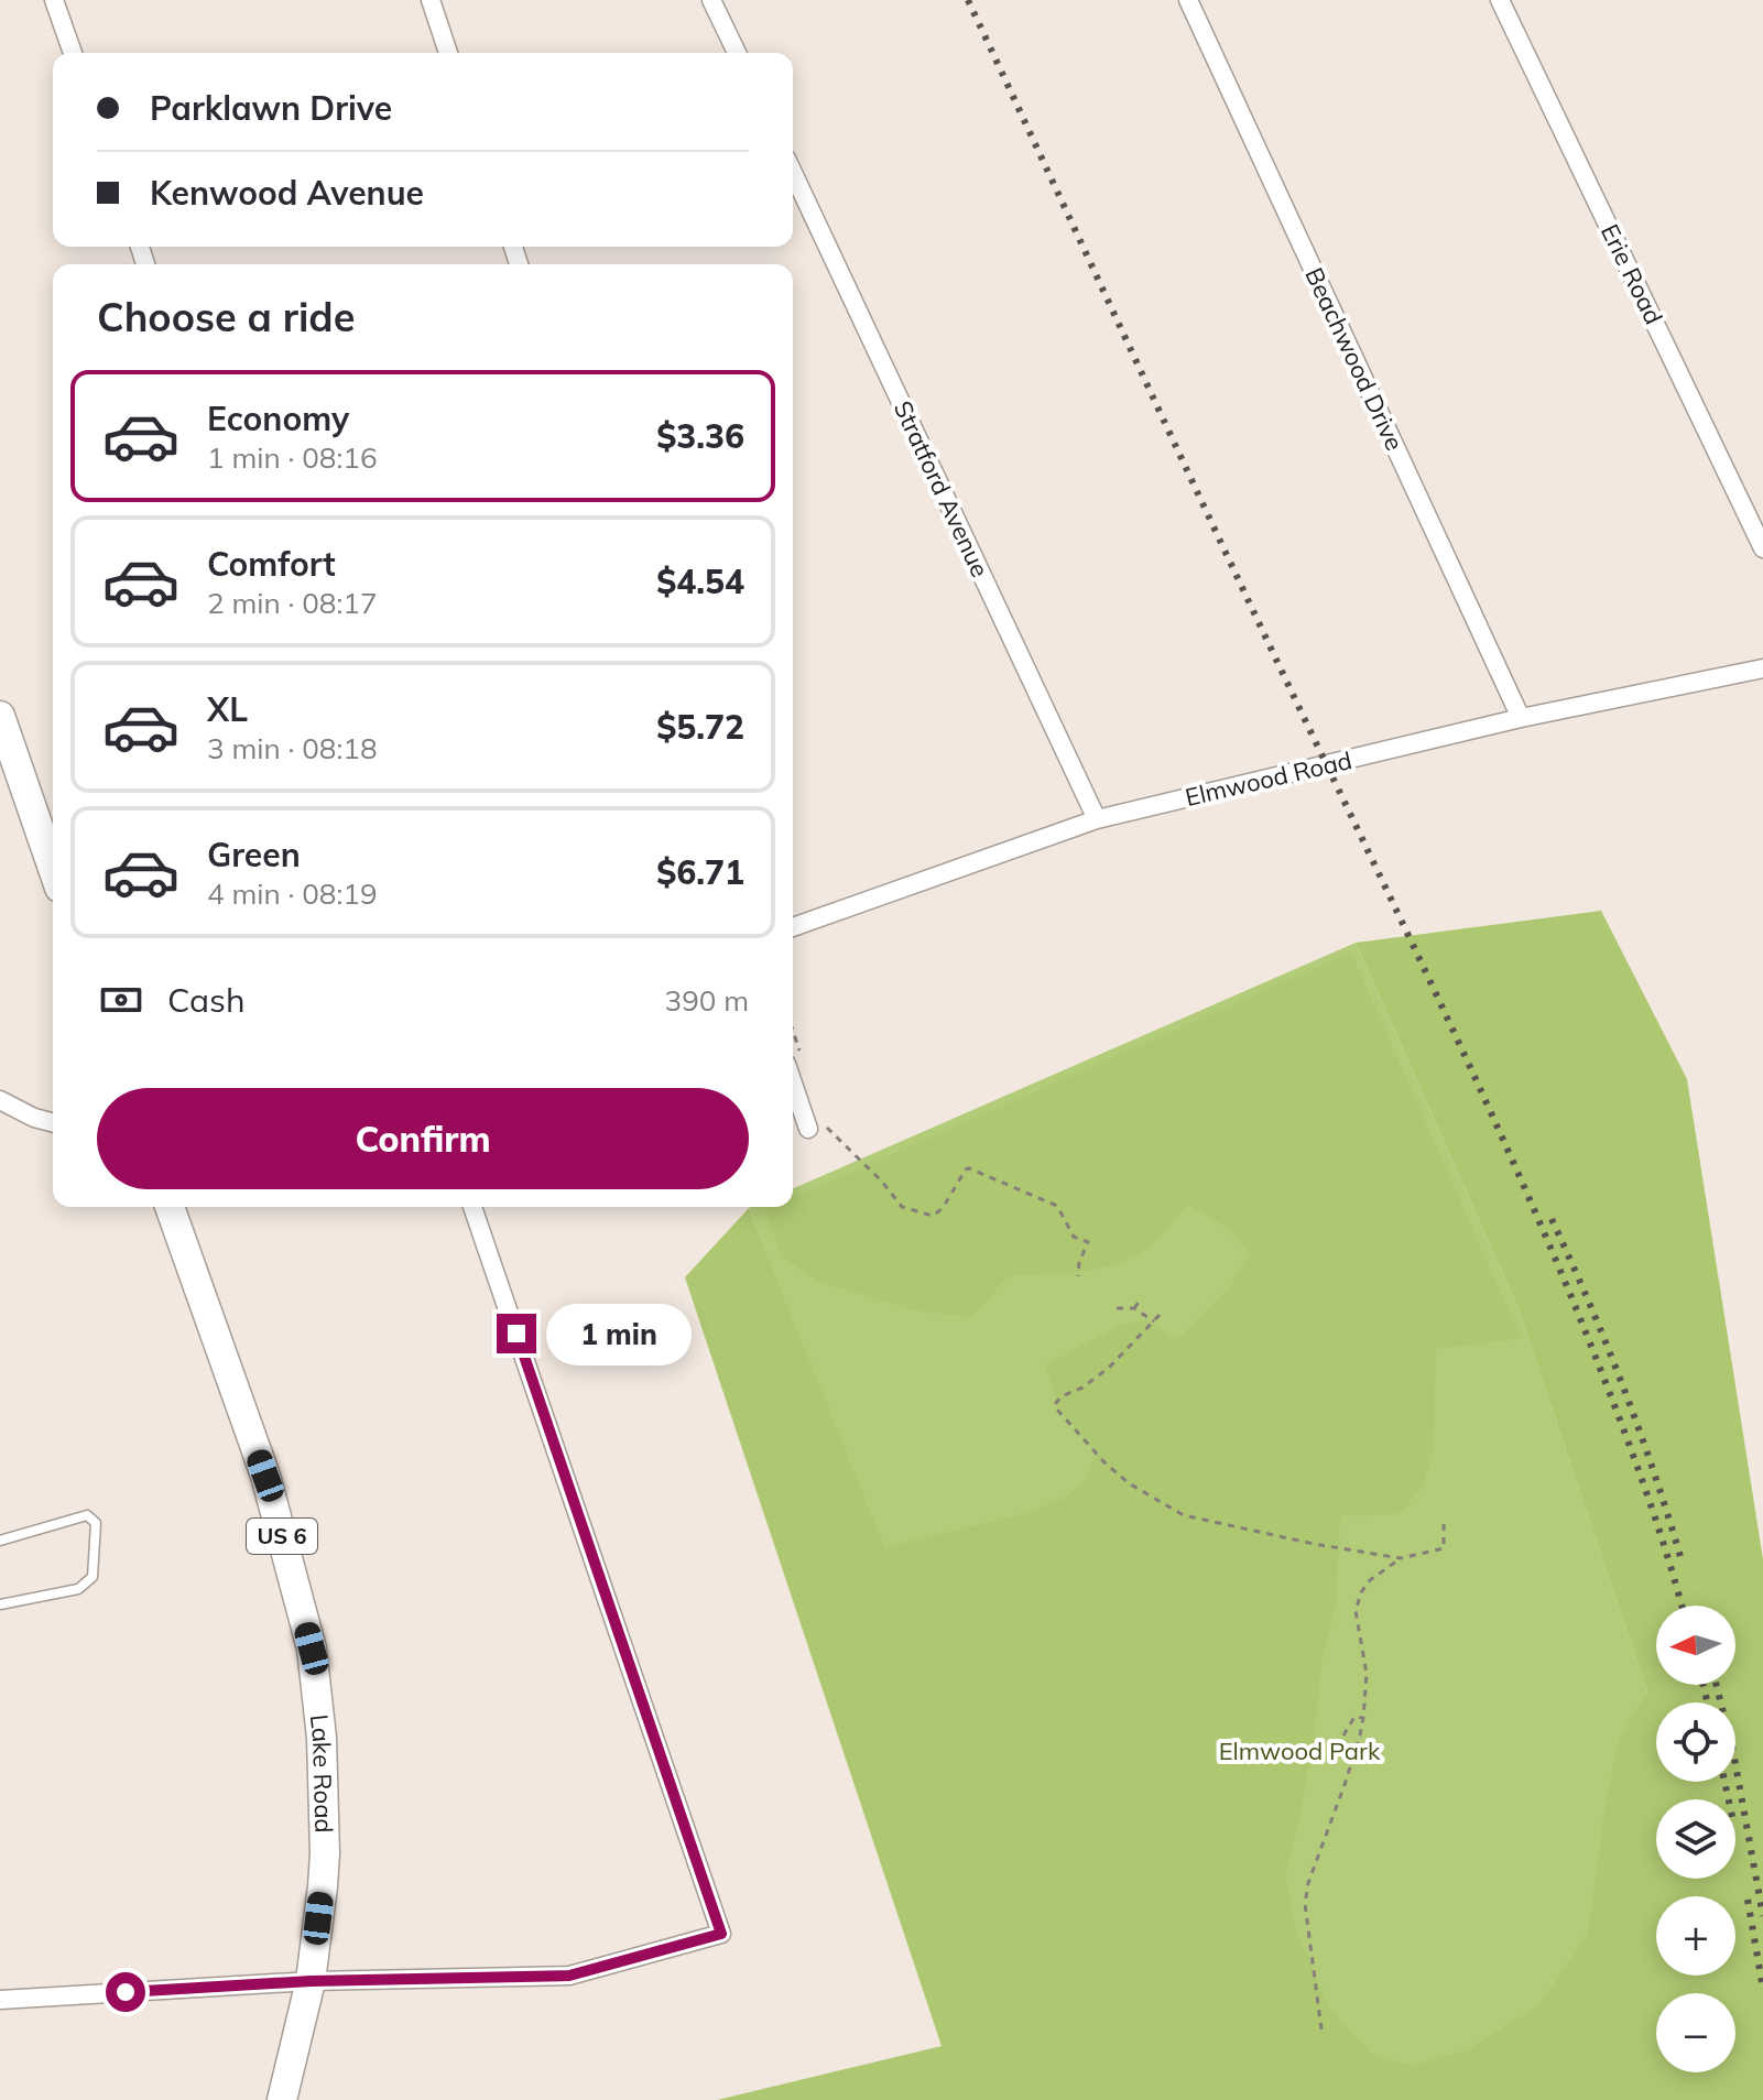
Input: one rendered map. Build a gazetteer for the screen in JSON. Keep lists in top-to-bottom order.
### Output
{
  "streets": {
    "main road": ["US 6", "Lake Road"],
    "street": [
      "Erie Road",
      "Beachwood Drive",
      "Stratford Avenue",
      "Elmwood Road"
    ]
  },
  "crossings": [
    ["Beachwood Drive", "Elmwood Road"],
    ["Stratford Avenue", "Elmwood Road"]
  ],
  "parks": ["Elmwood Park"],
  "north": "left",
  "page": {
    "banner": ["Parklawn Drive", "Kenwood Avenue"],
    "heading": "Choose a ride",
    "list": [
      {
        "name": "Economy",
        "note": "1 min · 08:16",
        "value": "$3.36"
      },
      {
        "name": "Comfort",
        "note": "2 min · 08:17",
        "value": "$4.54"
      },
      {
        "name": "XL",
        "note": "3 min · 08:18",
        "value": "$5.72"
      },
      {
        "name": "Green",
        "note": "4 min · 08:19",
        "value": "$6.71"
      }
    ],
    "pay": ["Cash", "390 m"],
    "buttons": "Confirm",
    "bubble": "1 min",
    "map_buttons": ["+", "−"]
  }
}
